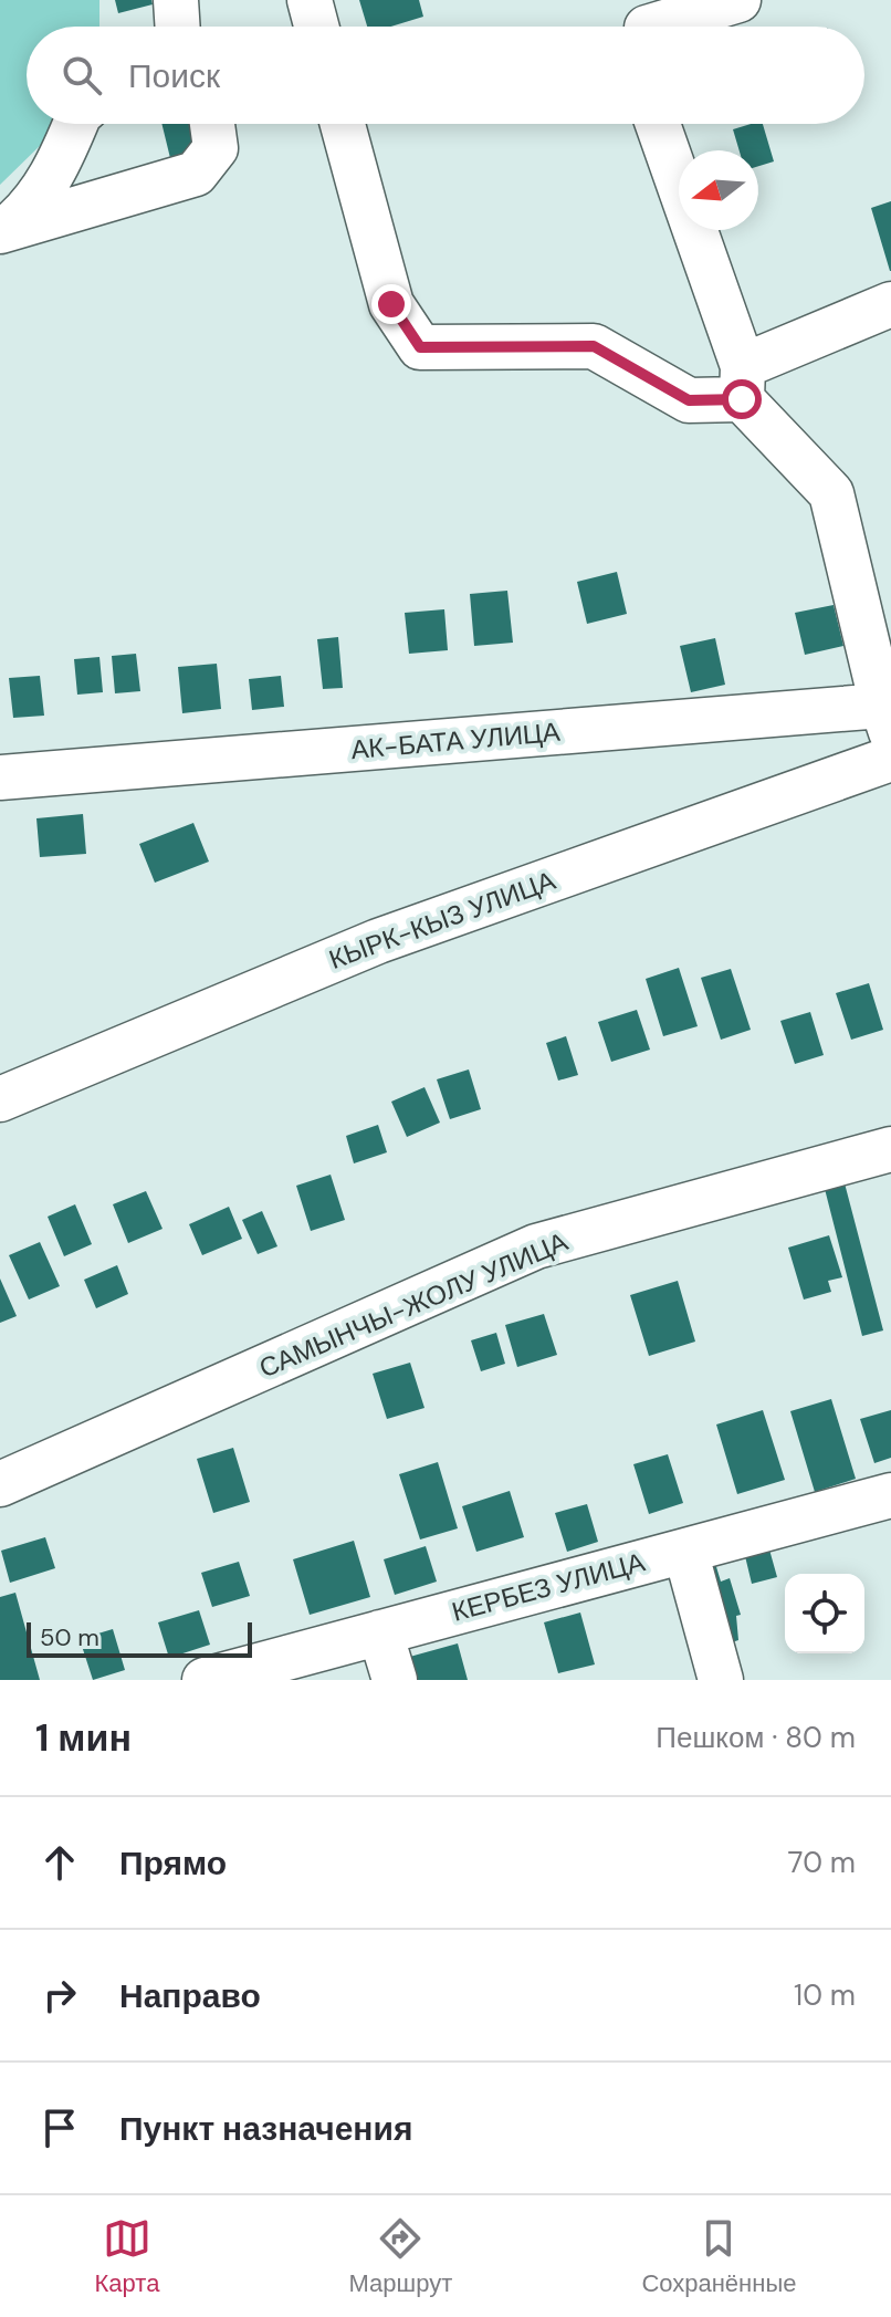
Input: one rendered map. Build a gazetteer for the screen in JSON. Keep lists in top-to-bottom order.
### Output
{
  "streets": {
    "street": [
      "АК-БАТА УЛИЦА",
      "КЫРК-КЫЗ УЛИЦА",
      "САМЫНЧЫ-ЖОЛУ УЛИЦА",
      "КЕРБЕЗ УЛИЦА"
    ]
  },
  "scale_bar": "50 m",
  "north": "left",
  "page": {
    "search": "Поиск",
    "scale": "50 m",
    "heading": ["1 мин", "Пешком · 80 m"],
    "list": [
      ["Прямо", "70 m"],
      ["Направо", "10 m"],
      "Пункт назначения"
    ],
    "nav": ["Карта", "Маршрут", "Сохранённые"]
  }
}
